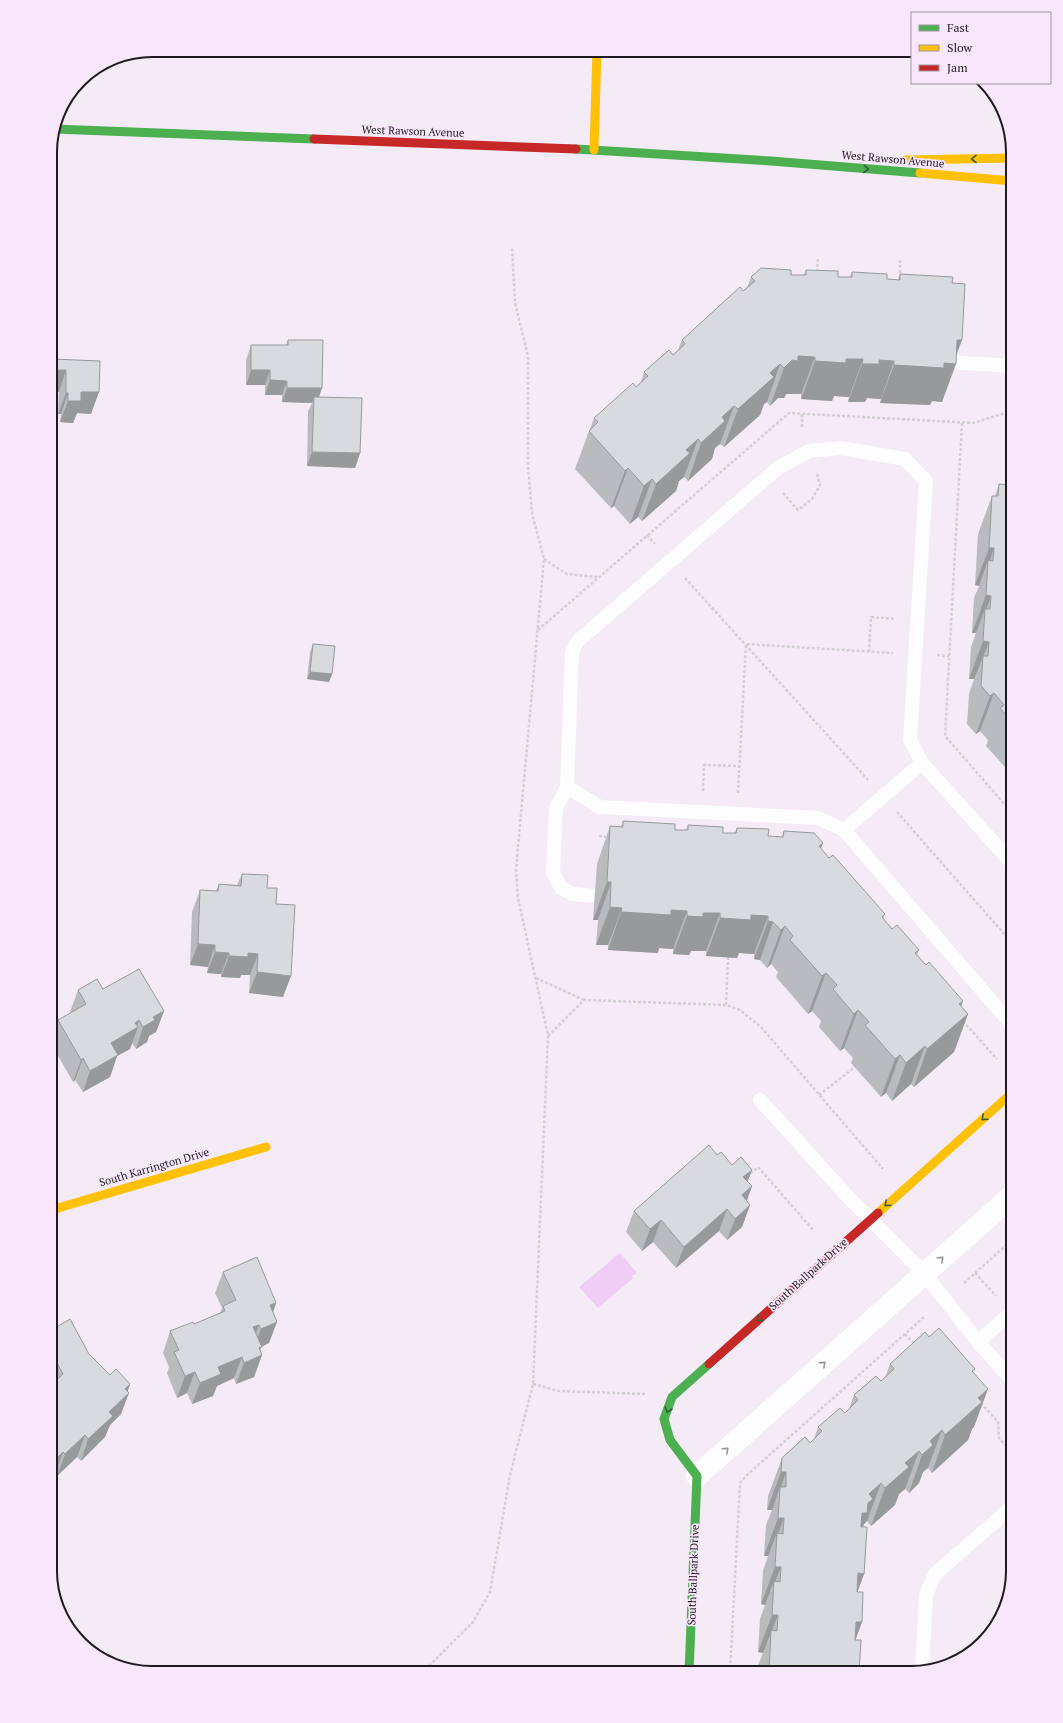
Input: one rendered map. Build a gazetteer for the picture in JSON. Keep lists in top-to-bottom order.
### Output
{
  "streets": {
    "main road": ["West Rawson Avenue", "South Karrington Drive", "South Ballpark Drive"]
  },
  "one_way": ["South Ballpark Drive"],
  "legend": ["Fast", "Slow", "Jam"]
}
